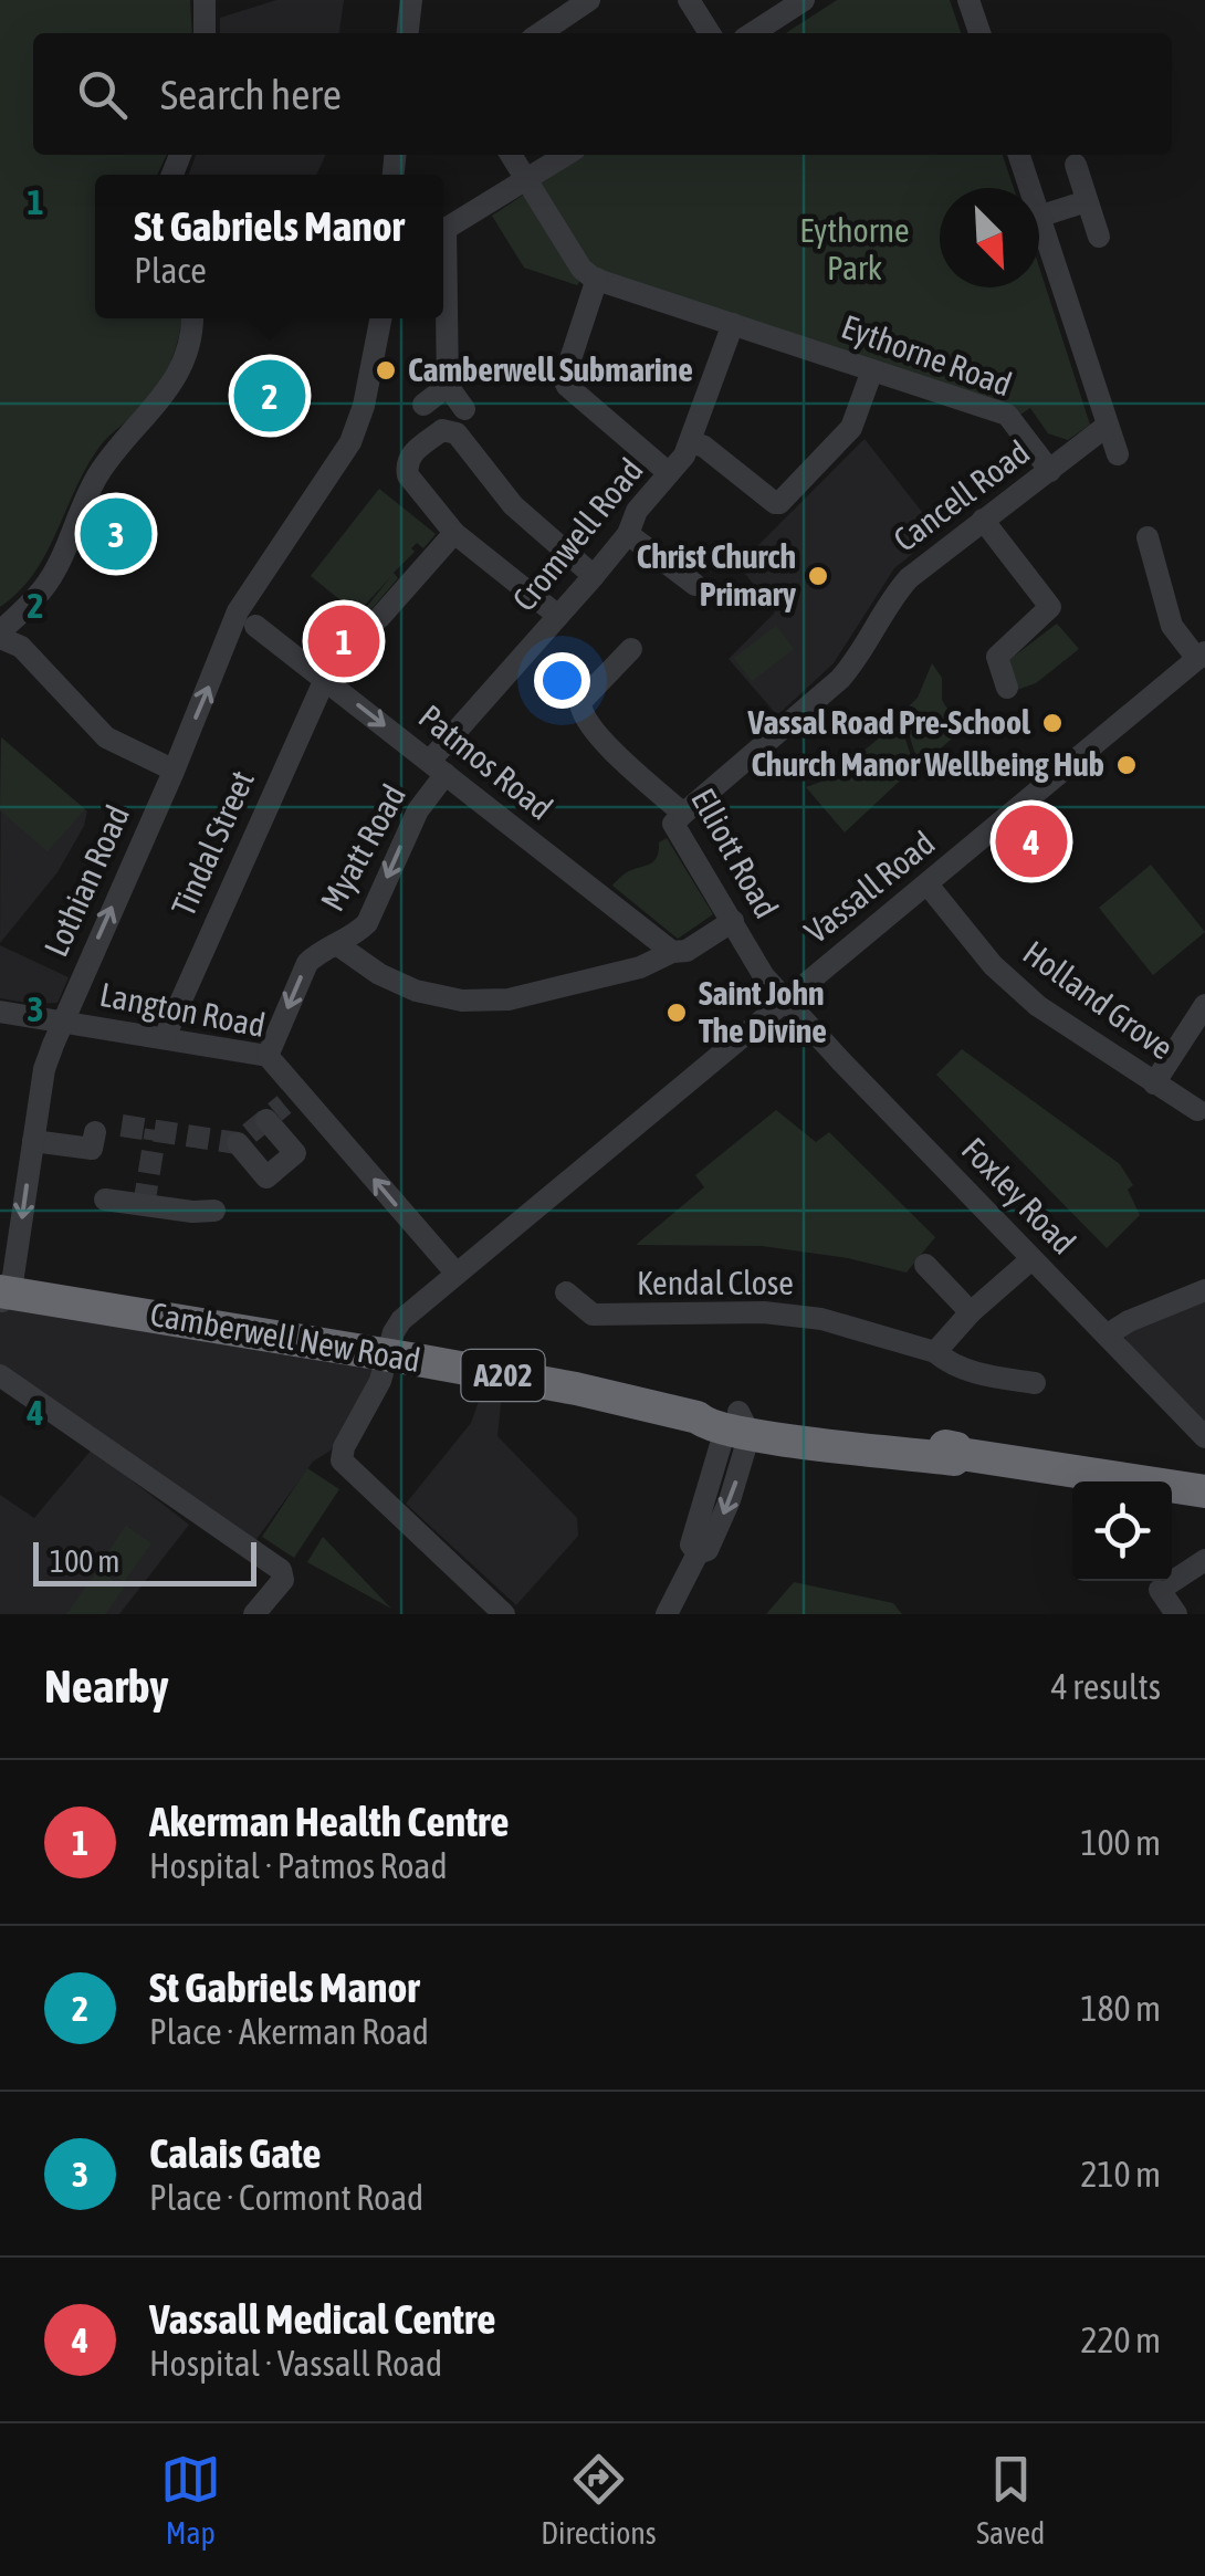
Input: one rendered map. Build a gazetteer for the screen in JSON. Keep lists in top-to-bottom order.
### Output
{
  "streets": {
    "highway": ["Camberwell New Road", "A202"],
    "street": [
      "Eythorne Road",
      "Cancell Road",
      "Cromwell Road",
      "Patmos Road",
      "Tindal Street",
      "Myatt Road",
      "Elliott Road",
      "Lothian Road",
      "Vassall Road",
      "Holland Grove",
      "Langton Road",
      "Foxley Road",
      "Kendal Close"
    ]
  },
  "crossings": [
    ["Eythorne Road", "Cancell Road"],
    ["Eythorne Road", "Cromwell Road"],
    ["Cancell Road", "Elliott Road"],
    ["Cromwell Road", "Patmos Road"],
    ["Cromwell Road", "Myatt Road"],
    ["Patmos Road", "Tindal Street"],
    ["Patmos Road", "Myatt Road"],
    ["Tindal Street", "Langton Road"],
    ["Myatt Road", "Langton Road"],
    ["Elliott Road", "Vassall Road"],
    ["Elliott Road", "Foxley Road"],
    ["Lothian Road", "Langton Road"],
    ["Lothian Road", "Camberwell New Road"],
    ["Vassall Road", "Holland Grove"],
    ["Vassall Road", "Langton Road"],
    ["Vassall Road", "Foxley Road"],
    ["Vassall Road", "Camberwell New Road"]
  ],
  "one_way": ["Myatt Road", "Langton Road"],
  "parks": ["Eythorne Park"],
  "places": [
    "Camberwell Submarine",
    "Christ Church Primary",
    "Vassal Road Pre-School",
    "Church Manor Wellbeing Hub",
    "Saint John The Divine"
  ],
  "scale_bar": "100 m",
  "north": "bottom right",
  "page": {
    "search": "Search here",
    "popup": ["St Gabriels Manor", "Place"],
    "pins": [
      "2",
      "3",
      "1",
      "4"
    ],
    "scale": "100 m",
    "heading": ["Nearby", "4 results"],
    "list": [
      {
        "mark": "1",
        "name": "Akerman Health Centre",
        "note": "Hospital · Patmos Road",
        "value": "100 m"
      },
      {
        "mark": "2",
        "name": "St Gabriels Manor",
        "note": "Place · Akerman Road",
        "value": "180 m"
      },
      {
        "mark": "3",
        "name": "Calais Gate",
        "note": "Place · Cormont Road",
        "value": "210 m"
      },
      {
        "mark": "4",
        "name": "Vassall Medical Centre",
        "note": "Hospital · Vassall Road",
        "value": "220 m"
      }
    ],
    "nav": ["Map", "Directions", "Saved"]
  },
  "grid": {
    "rows": [
      "1",
      "2",
      "3",
      "4"
    ]
  }
}
